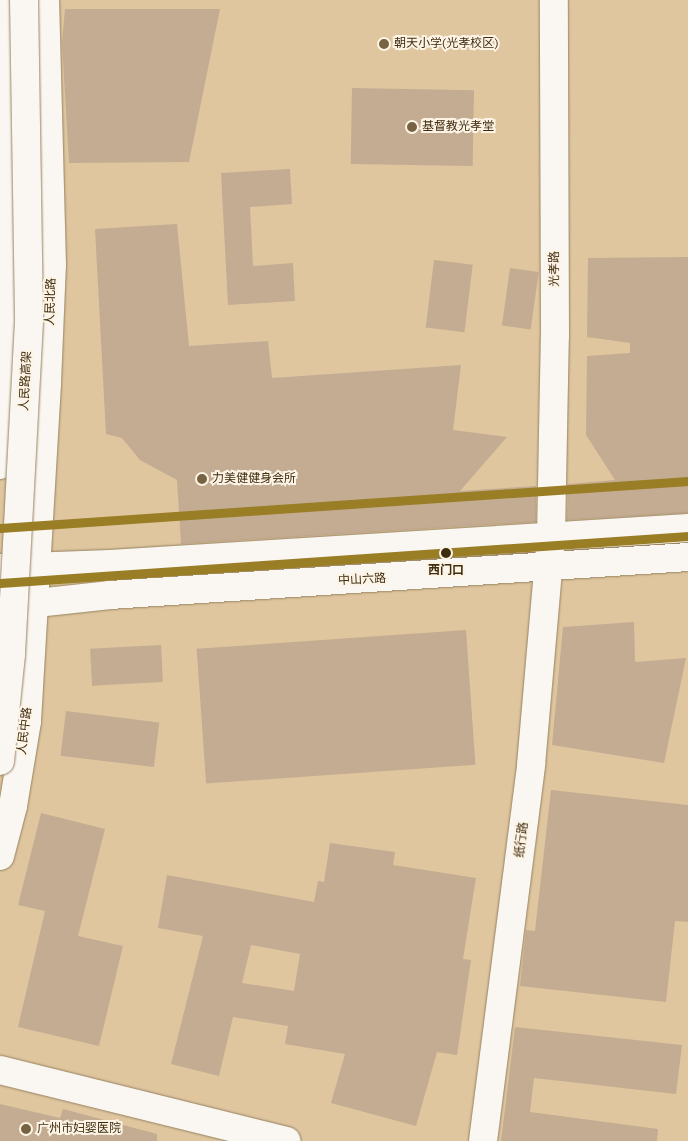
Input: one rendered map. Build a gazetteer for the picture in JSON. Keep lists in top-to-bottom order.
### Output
{
  "streets": {
    "main road": [
      "光孝路",
      "人民北路",
      "人民路高架",
      "中山六路",
      "人民中路",
      "纸行路"
    ]
  },
  "crossings": [
    ["光孝路", "纸行路"],
    ["人民北路", "中山六路"],
    ["人民北路", "人民中路"],
    ["中山六路", "人民中路"],
    ["中山六路", "纸行路"]
  ],
  "places": [
    "朝天小学(光孝校区)",
    "基督教光孝堂",
    "力美健健身会所",
    "西门口",
    "广州市妇婴医院"
  ]
}
